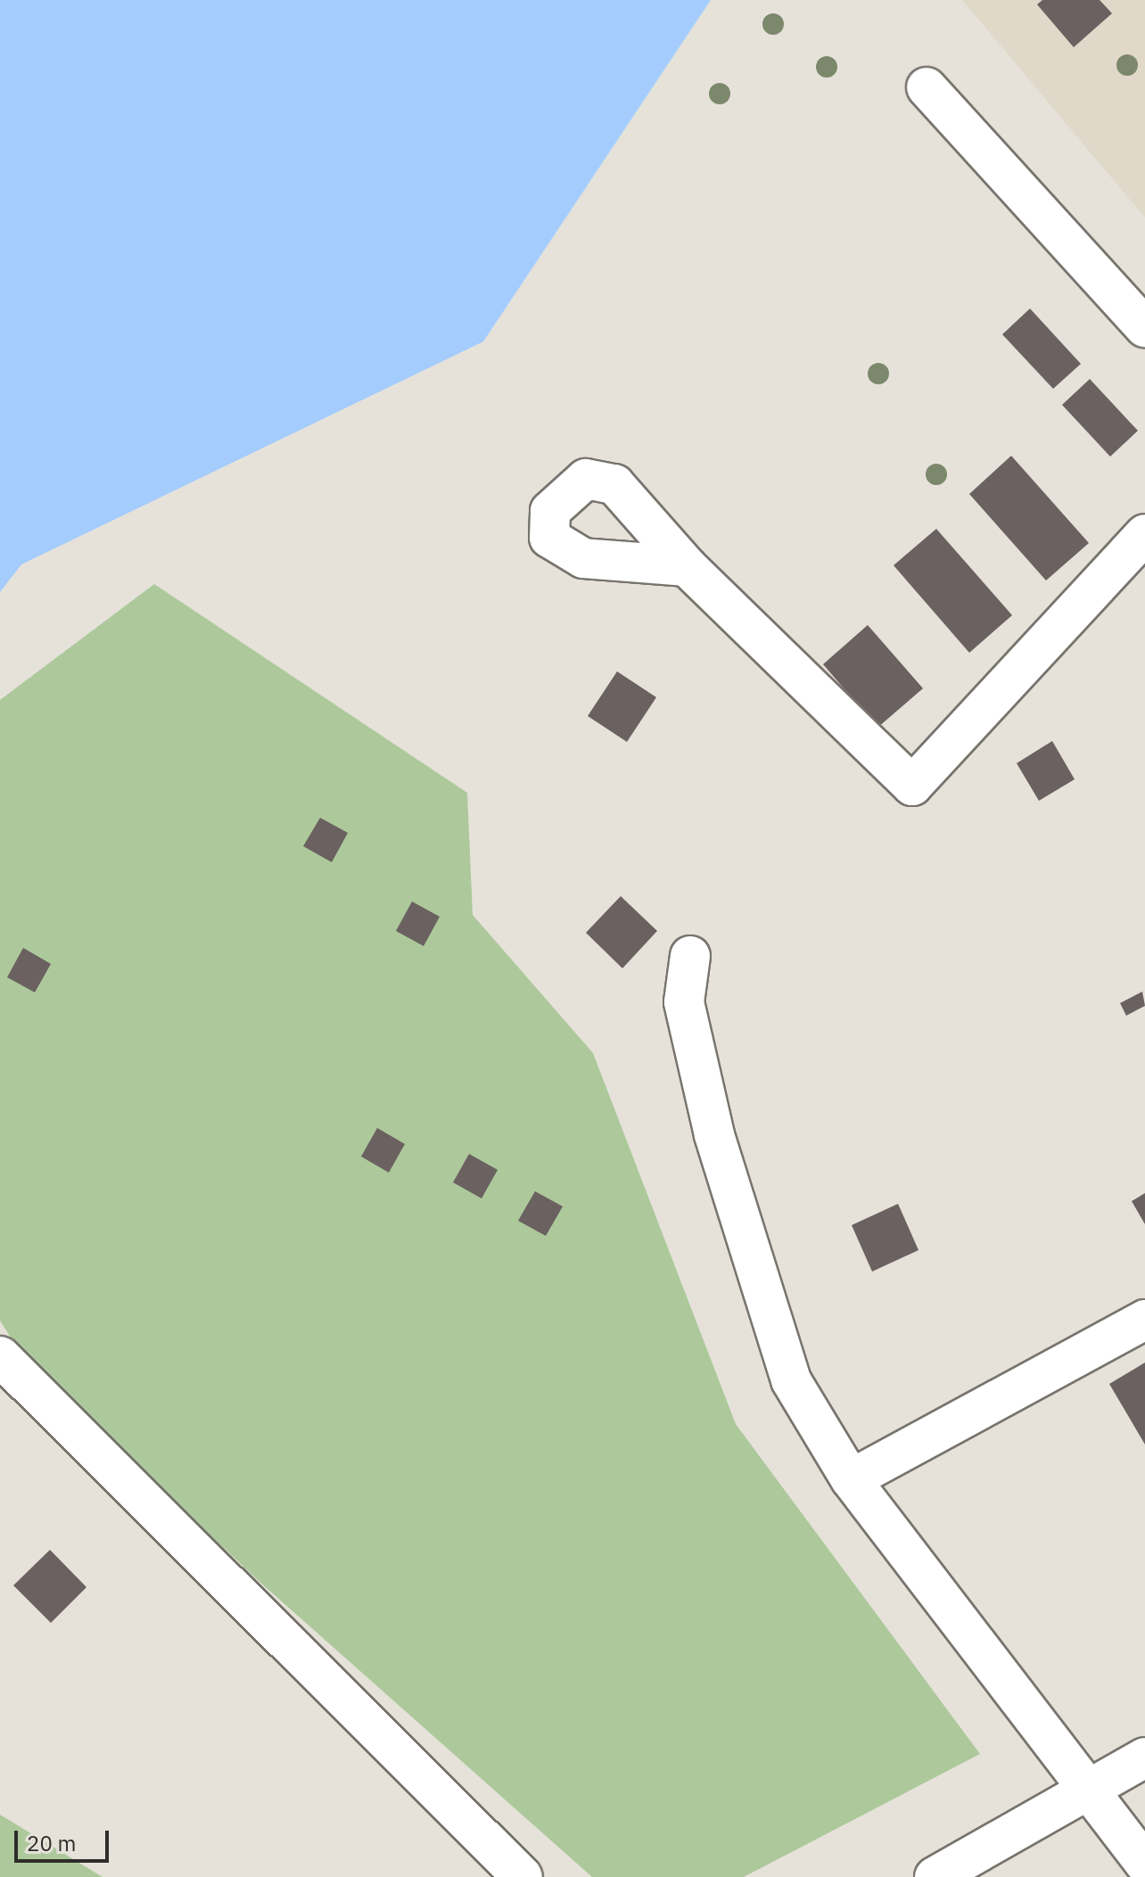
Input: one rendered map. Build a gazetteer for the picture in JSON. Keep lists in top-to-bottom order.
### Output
{
  "scale_bar": "20 m"
}
